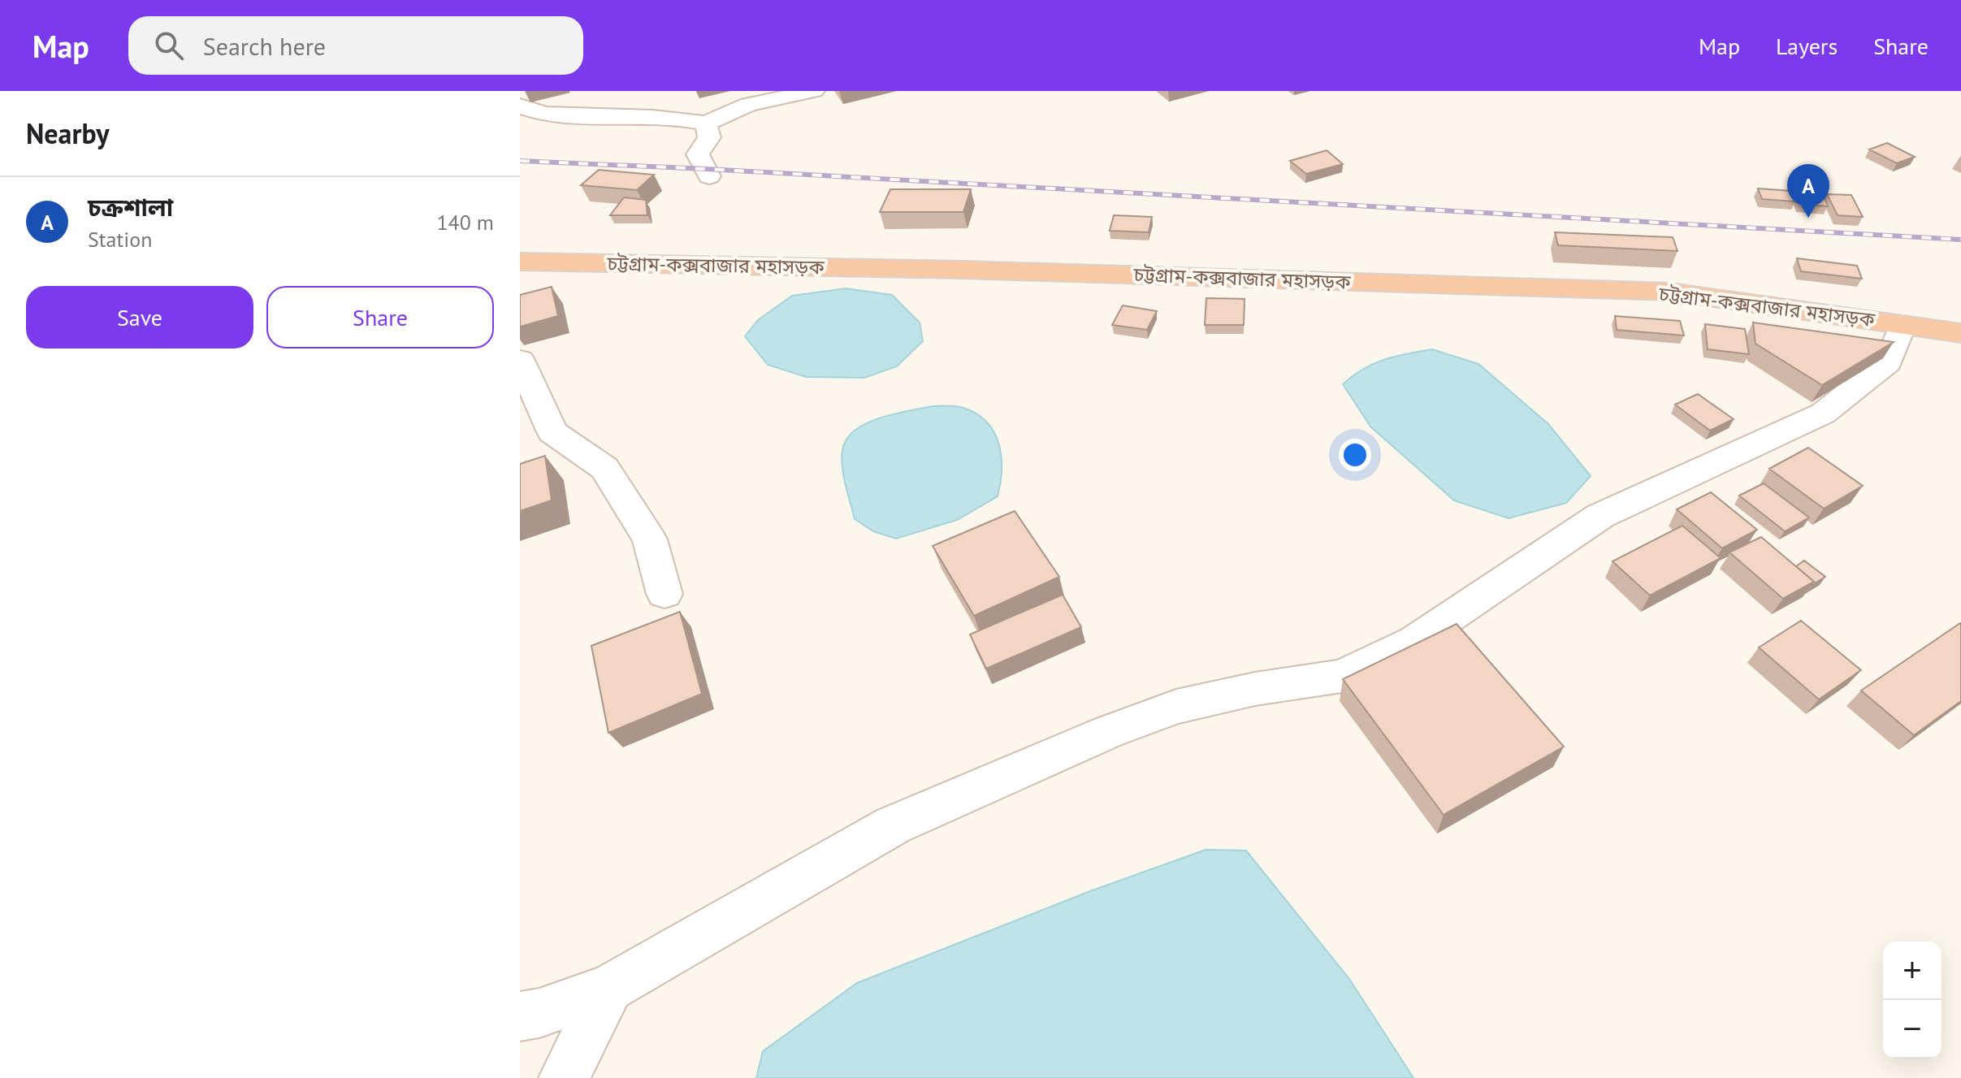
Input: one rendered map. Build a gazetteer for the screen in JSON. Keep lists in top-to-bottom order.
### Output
{
  "streets": {
    "highway": ["চট্টগ্রাম-কক্সবাজার মহাসড়ক"]
  },
  "page": {
    "header": "Map",
    "search": "Search here",
    "nav": ["Map", "Layers", "Share"],
    "heading": "Nearby",
    "pins": "A",
    "list": [
      {
        "mark": "A",
        "name": "চক্রশালা",
        "note": "Station",
        "value": "140 m"
      }
    ],
    "buttons": ["Save", "Share"],
    "map_buttons": ["+", "−"]
  }
}
